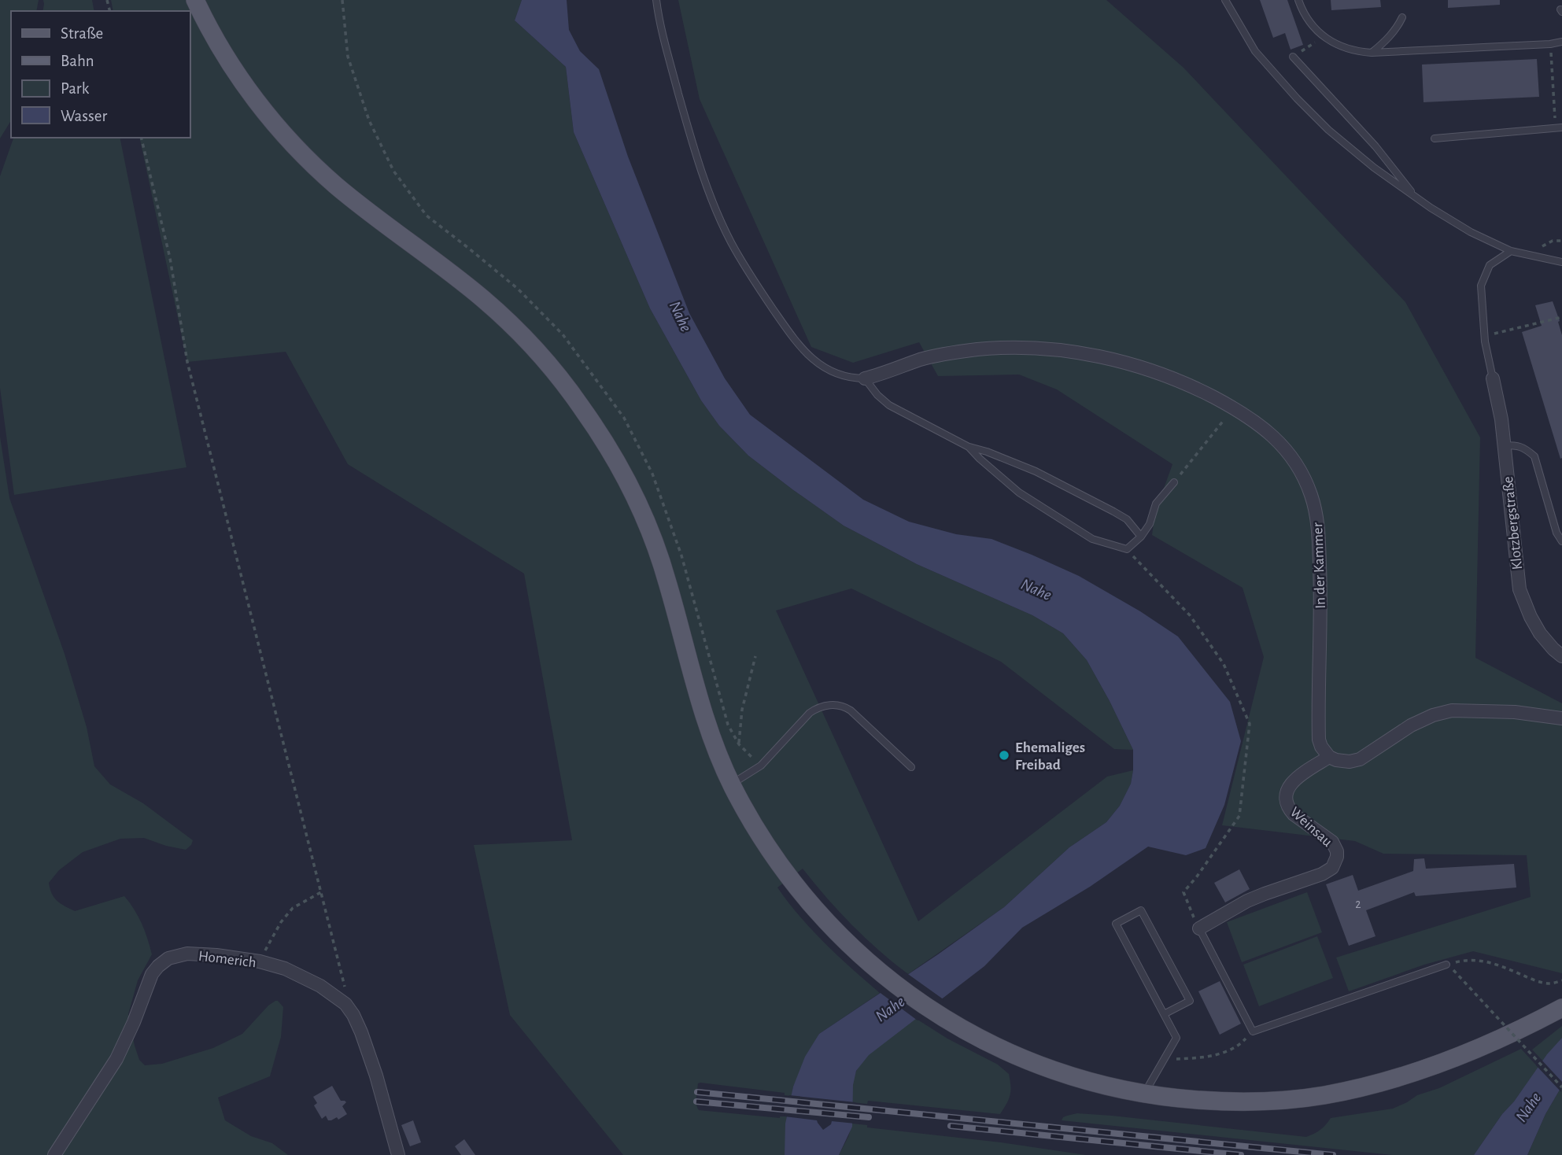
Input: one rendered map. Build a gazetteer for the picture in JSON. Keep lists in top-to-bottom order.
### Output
{
  "streets": {
    "street": [
      "Klotzbergstraße",
      "In der Kammer",
      "Weinsau",
      "Homerich"
    ]
  },
  "crossings": [
    ["In der Kammer", "Weinsau"]
  ],
  "water": ["Nahe"],
  "places": ["Ehemaliges Freibad"],
  "house_numbers": ["2"],
  "legend": [
    "Straße",
    "Bahn",
    "Park",
    "Wasser"
  ]
}
